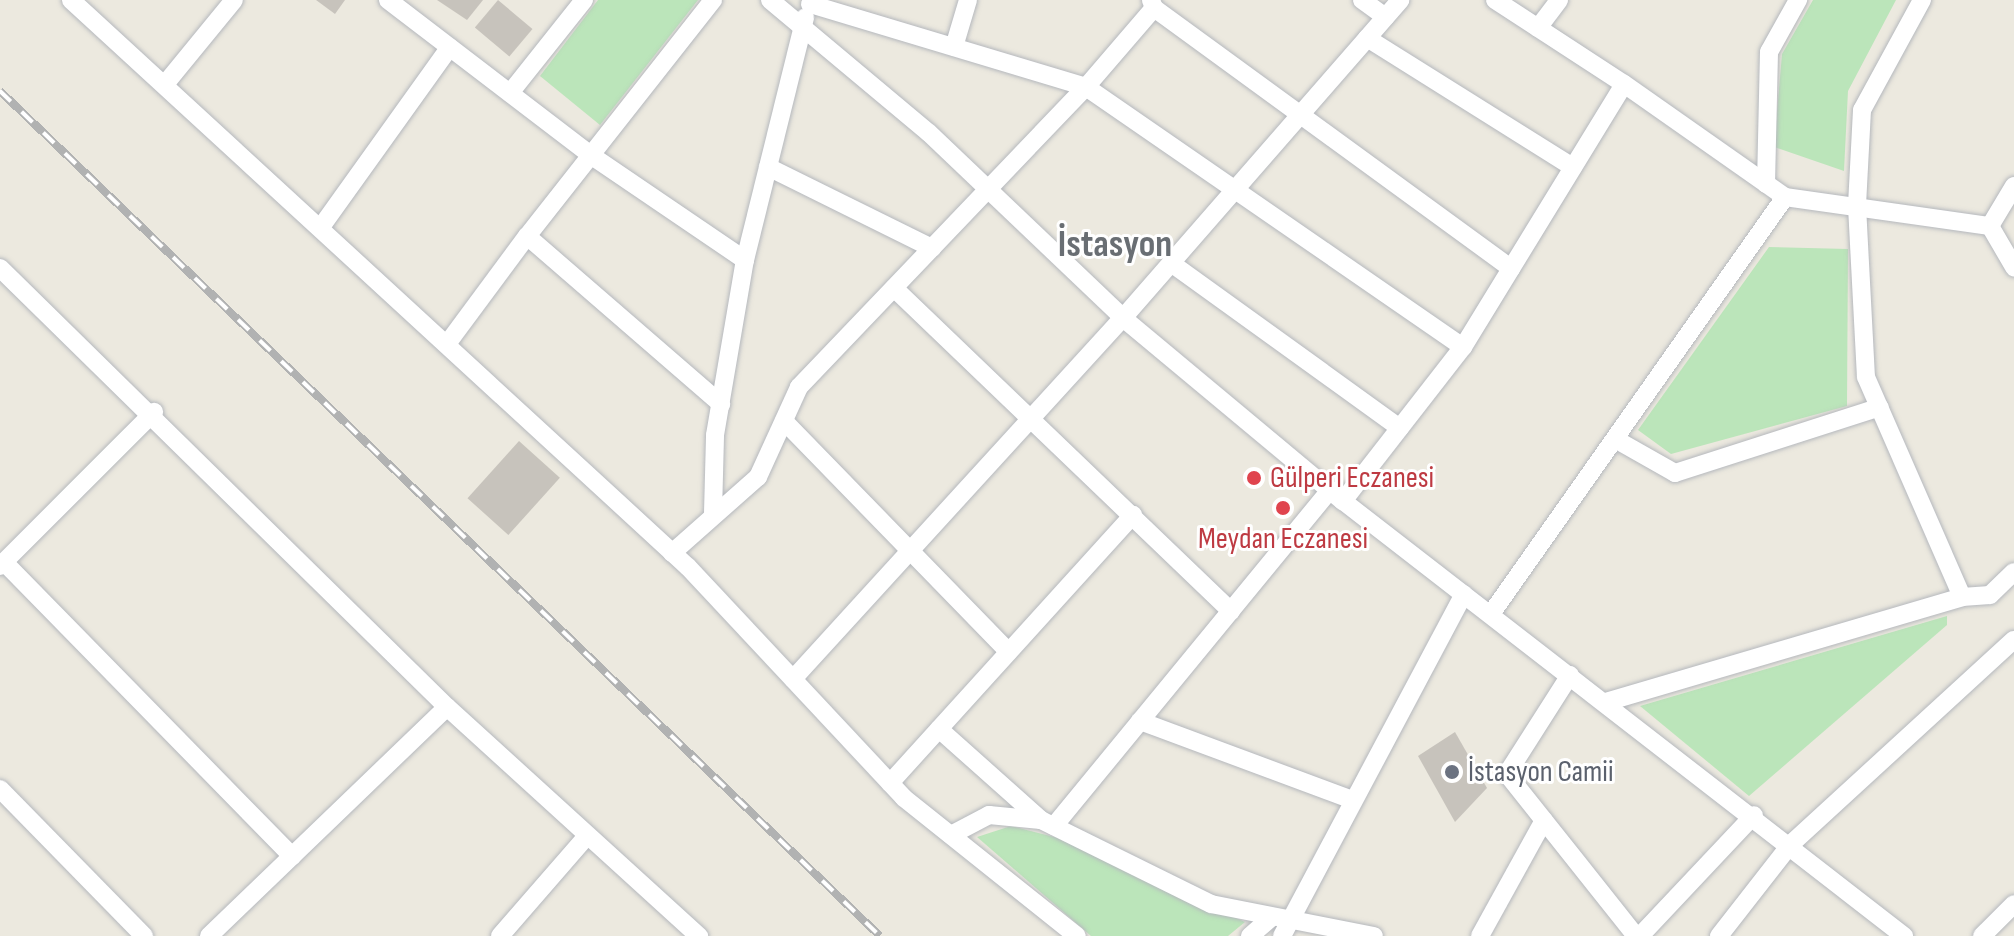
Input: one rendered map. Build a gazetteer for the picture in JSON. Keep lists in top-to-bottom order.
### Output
{
  "districts": ["İstasyon"],
  "places": ["Gülperi Eczanesi", "Meydan Eczanesi", "İstasyon Camii"]
}
